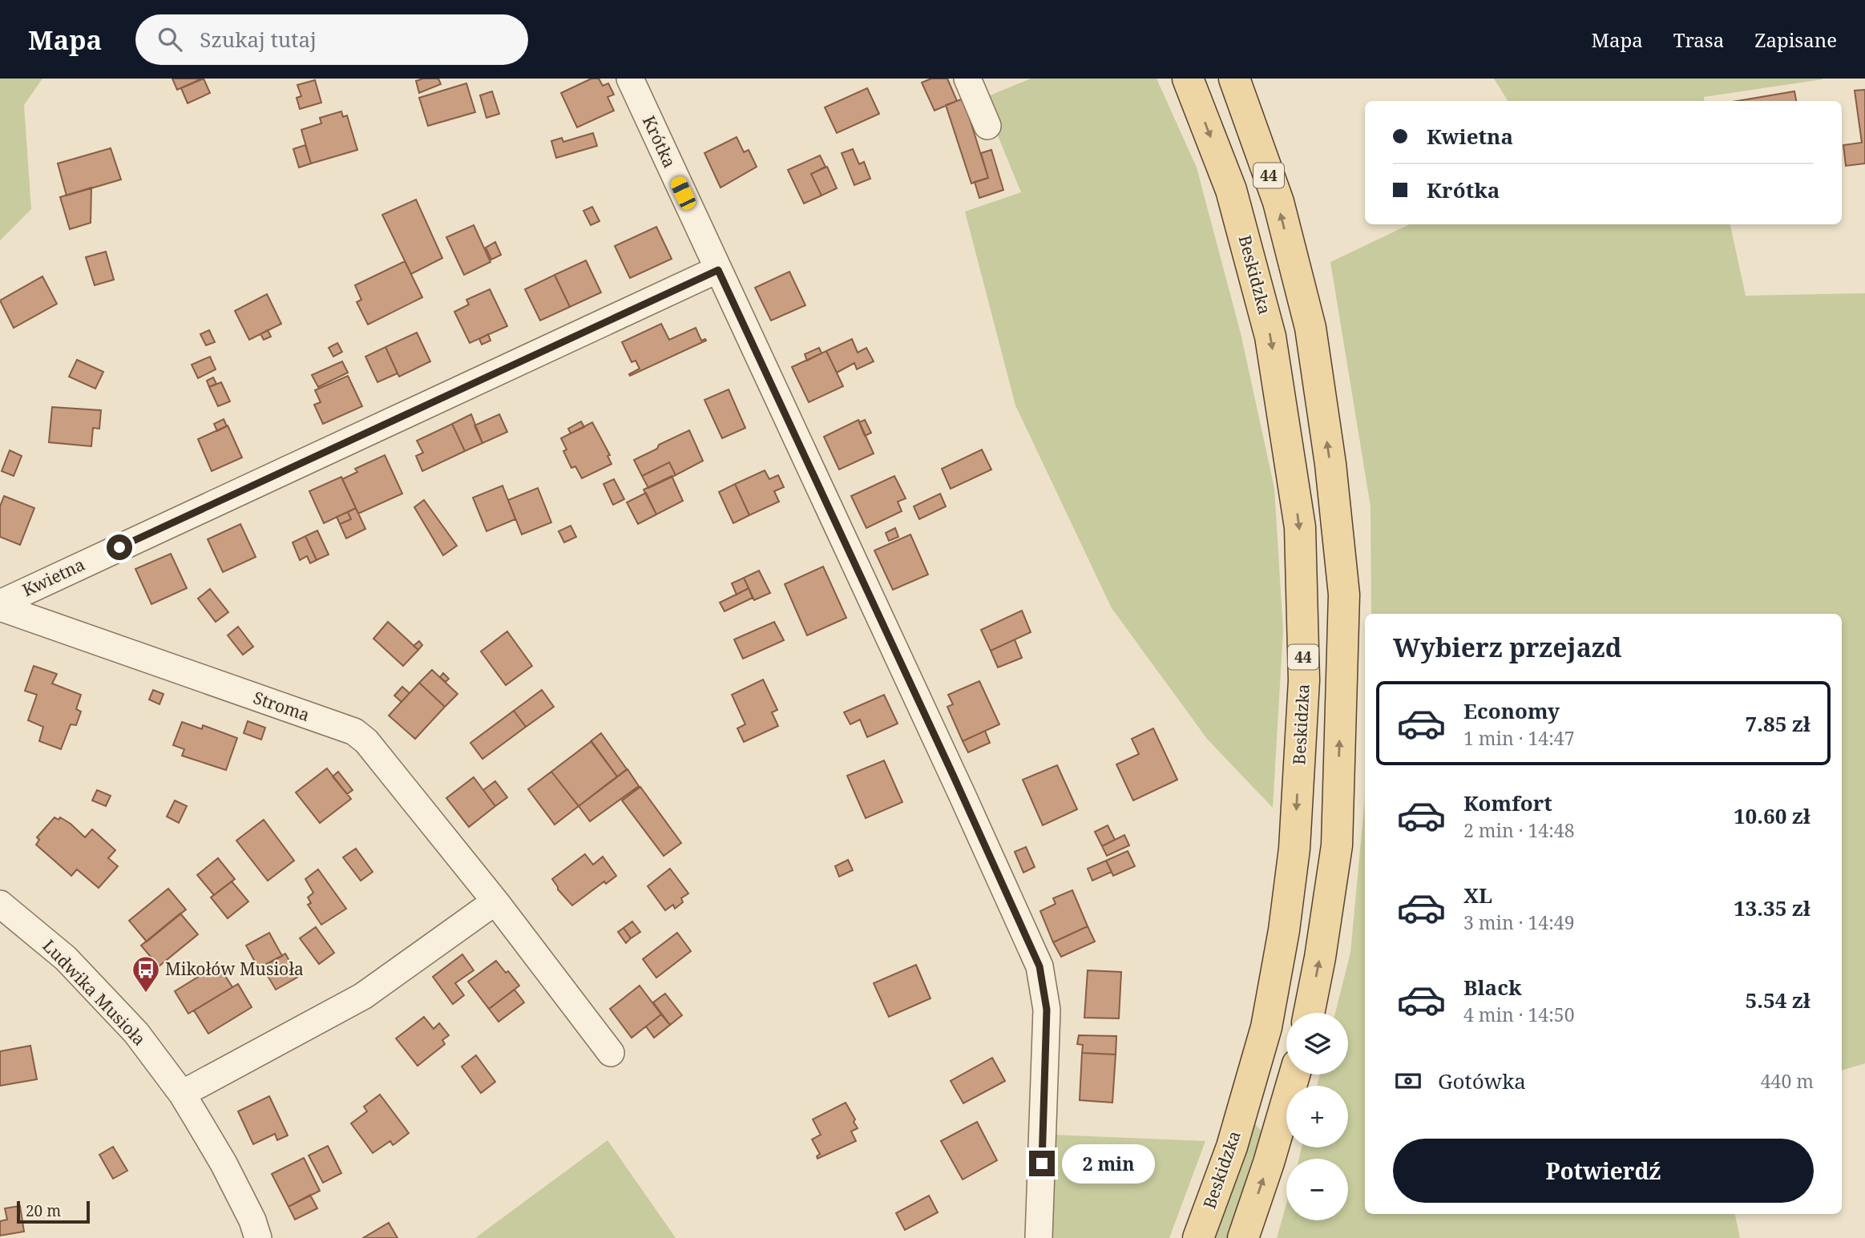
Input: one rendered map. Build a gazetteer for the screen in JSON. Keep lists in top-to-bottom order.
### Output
{
  "streets": {
    "main road": ["44", "Beskidzka"],
    "street": [
      "Krótka",
      "Kwietna",
      "Stroma",
      "Ludwika Musioła"
    ]
  },
  "crossings": [
    ["Krótka", "Kwietna"]
  ],
  "places": {
    "bus stop": ["Mikołów Musioła"]
  },
  "scale_bar": "20 m",
  "page": {
    "header": "Mapa",
    "search": "Szukaj tutaj",
    "nav": ["Mapa", "Trasa", "Zapisane"],
    "banner": ["Kwietna", "Krótka"],
    "heading": "Wybierz przejazd",
    "list": [
      {
        "name": "Economy",
        "note": "1 min · 14:47",
        "value": "7.85 zł"
      },
      {
        "name": "Komfort",
        "note": "2 min · 14:48",
        "value": "10.60 zł"
      },
      {
        "name": "XL",
        "note": "3 min · 14:49",
        "value": "13.35 zł"
      },
      {
        "name": "Black",
        "note": "4 min · 14:50",
        "value": "5.54 zł"
      }
    ],
    "map_buttons": ["+", "−"],
    "pay": ["Gotówka", "440 m"],
    "buttons": "Potwierdź",
    "bubble": "2 min",
    "scale": "20 m"
  }
}
